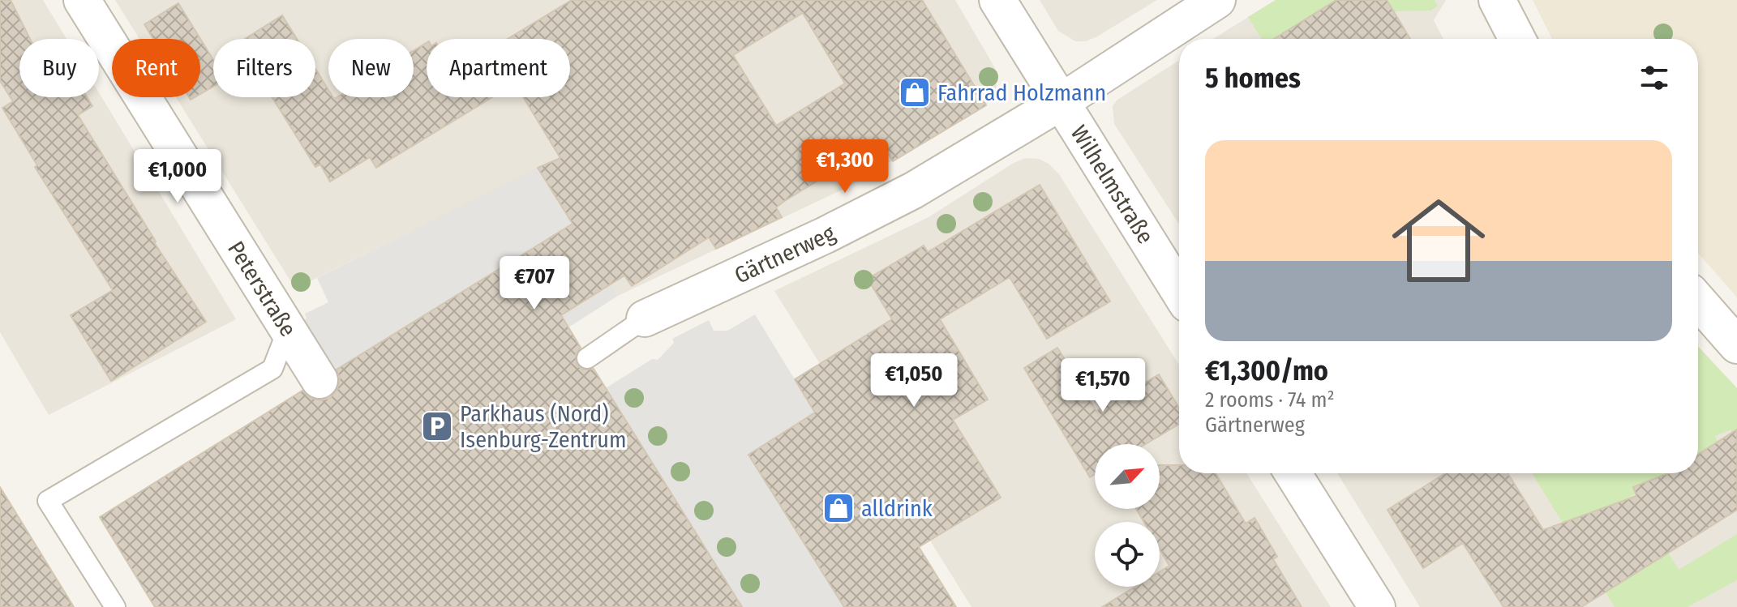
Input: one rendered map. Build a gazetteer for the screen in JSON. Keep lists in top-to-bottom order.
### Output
{
  "streets": {
    "street": ["Wilhelmstraße", "Gärtnerweg", "Peterstraße"]
  },
  "crossings": [
    ["Wilhelmstraße", "Gärtnerweg"]
  ],
  "places": {
    "shop": ["Fahrrad Holzmann", "alldrink"],
    "parking": ["Parkhaus (Nord) Isenburg-Zentrum"]
  },
  "north": "top right",
  "page": {
    "chip": [
      "Buy",
      "Rent",
      "Filters",
      "New",
      "Apartment"
    ],
    "heading": "5 homes",
    "list": [
      {
        "name": "€1,300/mo",
        "note": "2 rooms · 74 m² · Gärtnerweg"
      }
    ],
    "price": [
      "€1,300",
      "€1,000",
      "€707",
      "€1,050",
      "€1,570"
    ]
  }
}
